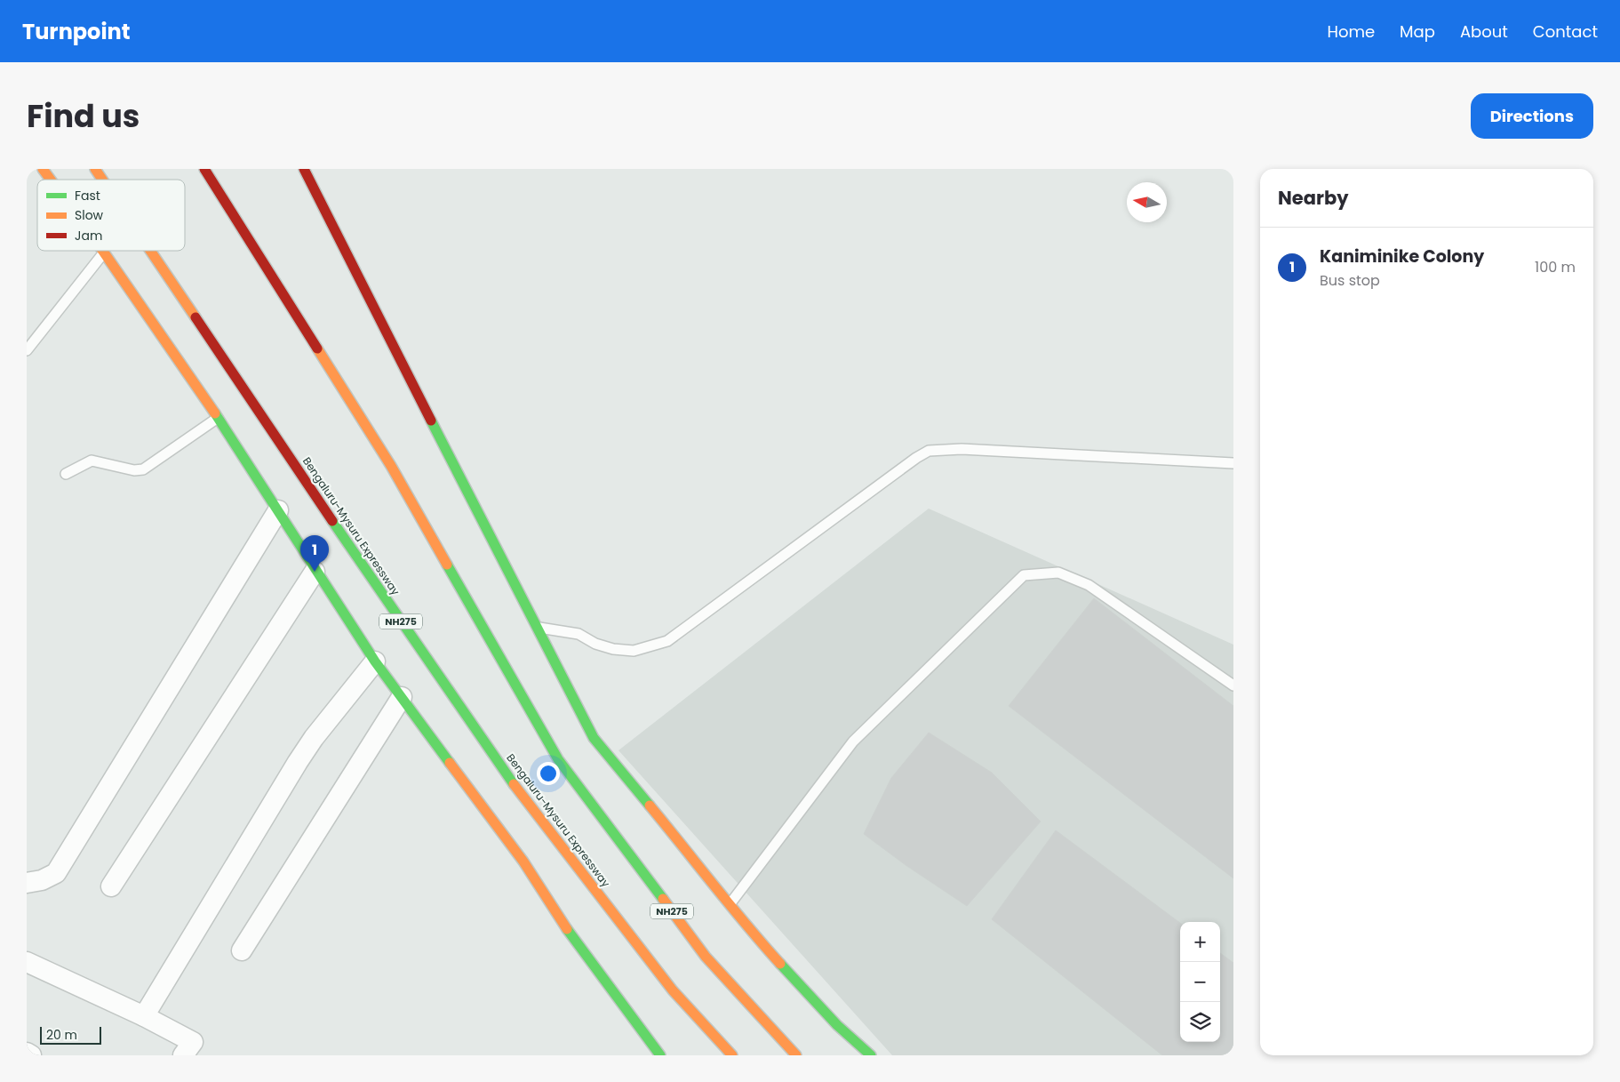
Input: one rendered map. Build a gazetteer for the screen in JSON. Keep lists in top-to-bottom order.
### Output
{
  "streets": {
    "main road": ["Bengaluru-Mysuru Expressway", "NH275"]
  },
  "legend": ["Fast", "Slow", "Jam"],
  "scale_bar": "20 m",
  "north": "left",
  "page": {
    "header": "Turnpoint",
    "nav": [
      "Home",
      "Map",
      "About",
      "Contact"
    ],
    "title": "Find us",
    "buttons": "Directions",
    "heading": "Nearby",
    "list": [
      {
        "mark": "1",
        "name": "Kaniminike Colony",
        "note": "Bus stop",
        "value": "100 m"
      }
    ],
    "pins": "1",
    "map_buttons": ["+", "−"],
    "scale": "20 m"
  }
}
